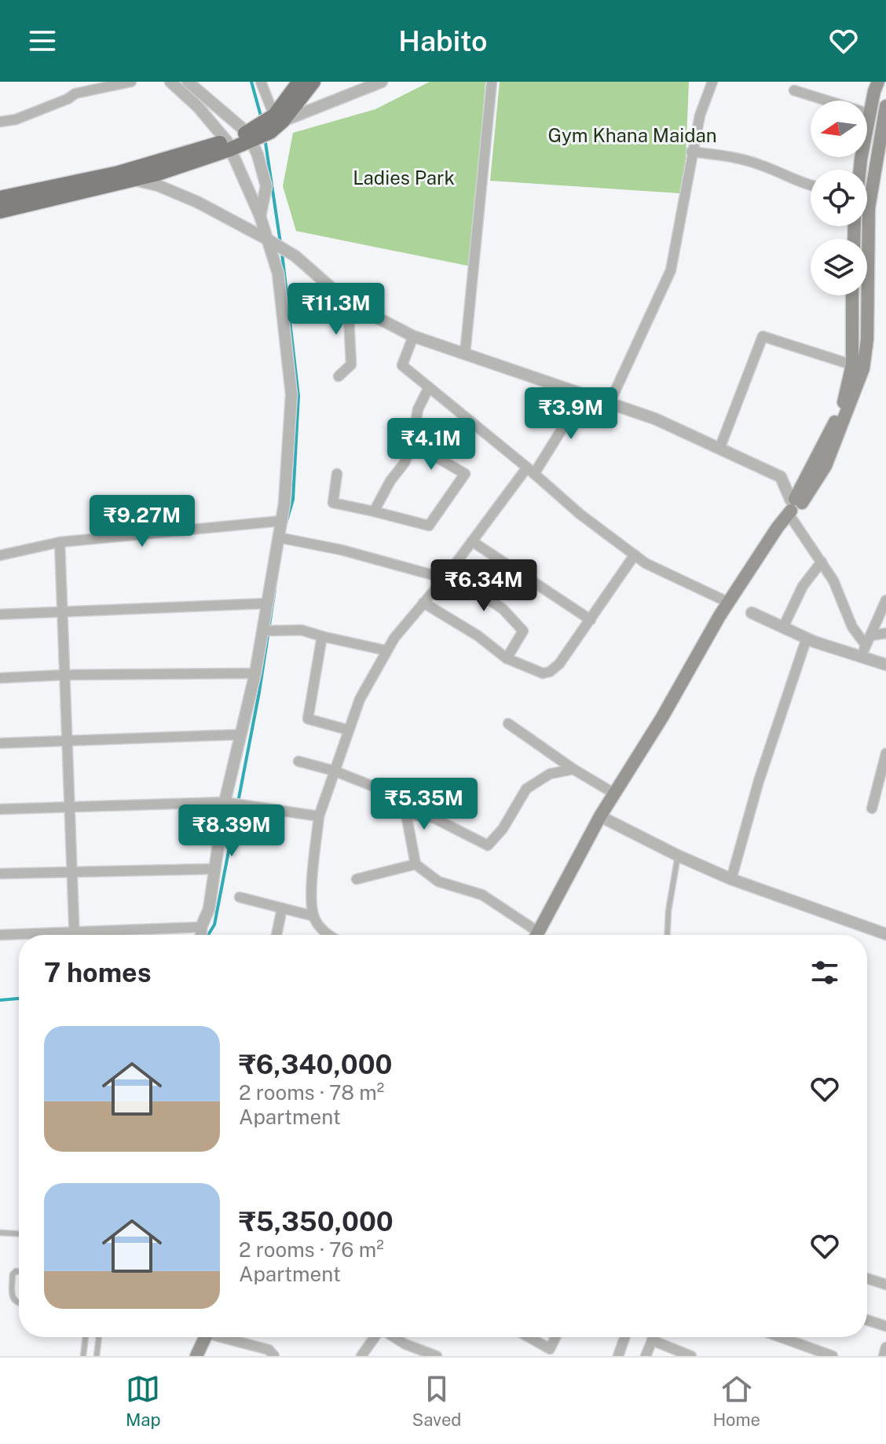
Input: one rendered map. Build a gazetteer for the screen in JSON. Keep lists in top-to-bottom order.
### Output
{
  "parks": ["Gym Khana Maidan", "Ladies Park"],
  "north": "left",
  "page": {
    "header": "Habito",
    "price": [
      "₹11.3M",
      "₹3.9M",
      "₹4.1M",
      "₹9.27M",
      "₹6.34M",
      "₹5.35M",
      "₹8.39M"
    ],
    "heading": "7 homes",
    "list": [
      {
        "name": "₹6,340,000",
        "note": "2 rooms · 78 m² · Apartment"
      },
      {
        "name": "₹5,350,000",
        "note": "2 rooms · 76 m² · Apartment"
      }
    ],
    "tabs": ["Map", "Saved", "Home"]
  }
}
